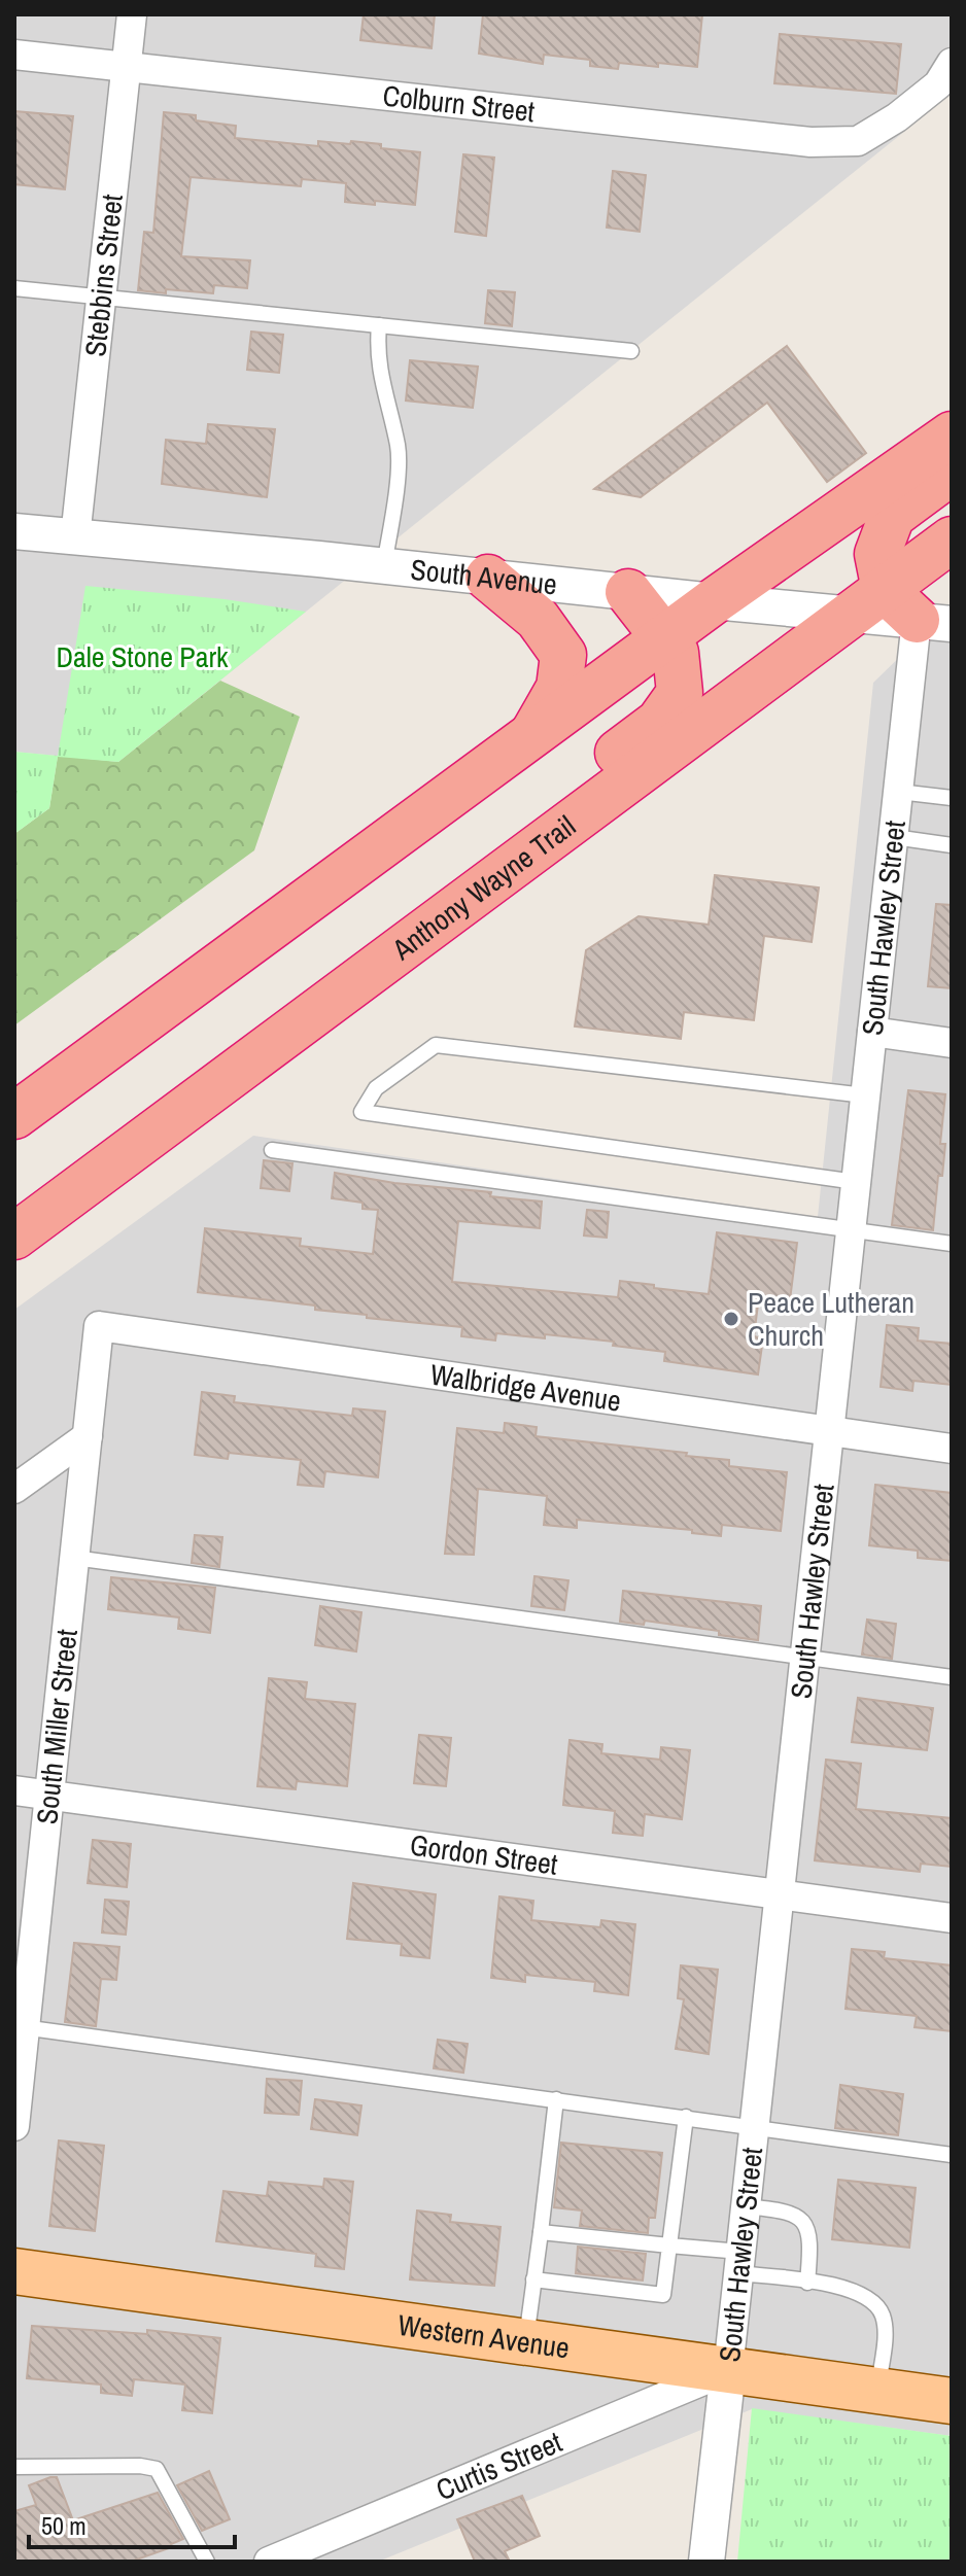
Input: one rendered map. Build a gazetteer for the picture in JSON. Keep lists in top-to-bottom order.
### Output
{
  "streets": {
    "highway": ["Anthony Wayne Trail"],
    "main road": ["Western Avenue"],
    "street": [
      "Colburn Street",
      "Stebbins Street",
      "South Avenue",
      "South Hawley Street",
      "Walbridge Avenue",
      "South Miller Street",
      "Gordon Street",
      "Curtis Street"
    ]
  },
  "crossings": [
    ["Colburn Street", "Stebbins Street"],
    ["Stebbins Street", "South Avenue"],
    ["South Avenue", "Anthony Wayne Trail"],
    ["South Hawley Street", "Walbridge Avenue"],
    ["South Hawley Street", "Gordon Street"],
    ["South Hawley Street", "Western Avenue"],
    ["South Hawley Street", "Curtis Street"],
    ["Walbridge Avenue", "South Miller Street"],
    ["South Miller Street", "Gordon Street"],
    ["Western Avenue", "Curtis Street"]
  ],
  "parks": ["Dale Stone Park"],
  "places": ["Peace Lutheran Church"],
  "scale_bar": "50 m"
}
